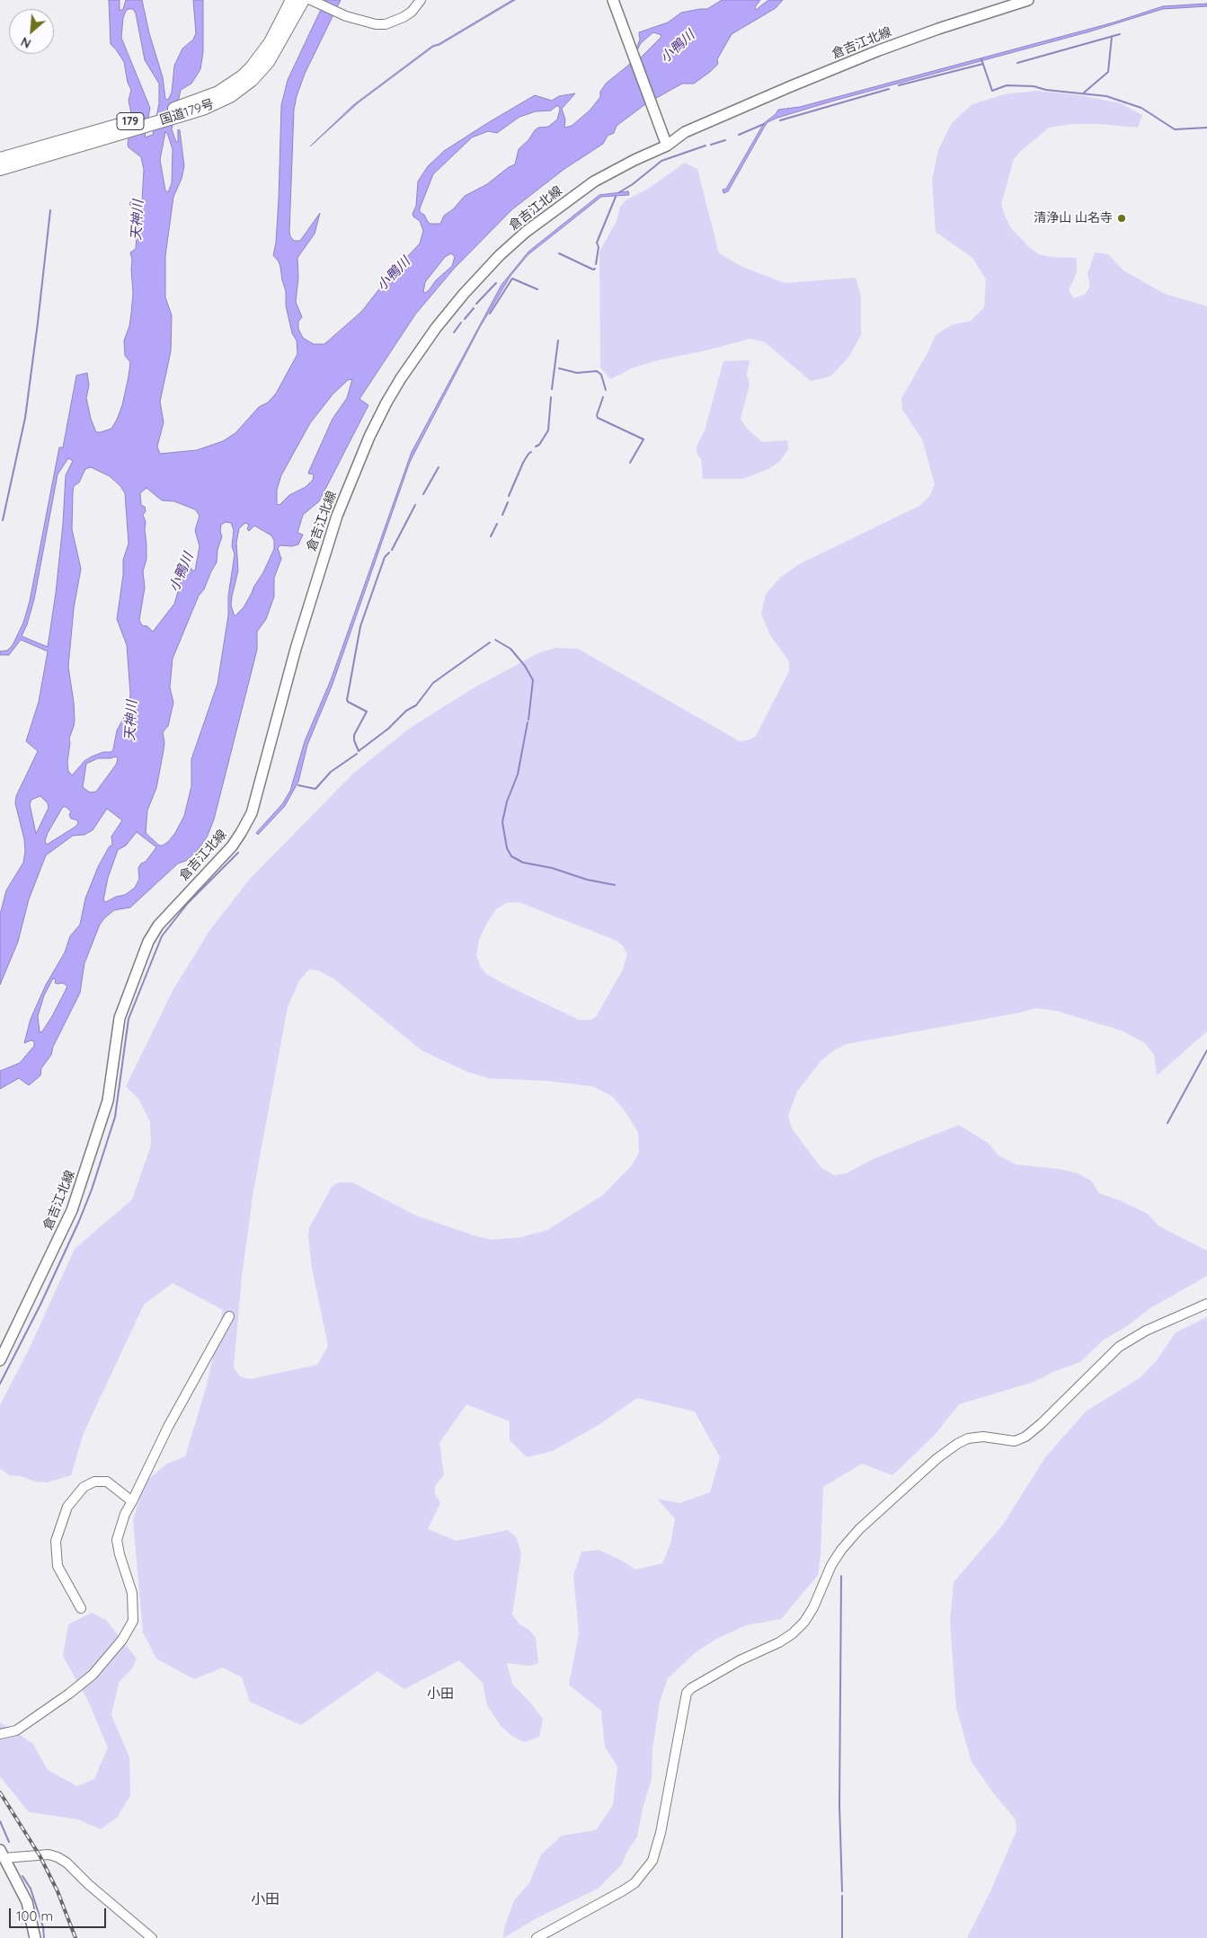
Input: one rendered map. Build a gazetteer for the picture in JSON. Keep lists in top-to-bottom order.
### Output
{
  "streets": {
    "highway": ["国道179号", "179"],
    "main road": ["倉吉江北線"]
  },
  "districts": ["小田", "小田"],
  "water": ["小鴨川", "天神川"],
  "places": ["清浄山 山名寺"],
  "scale_bar": "100 m",
  "north": "bottom left"
}
